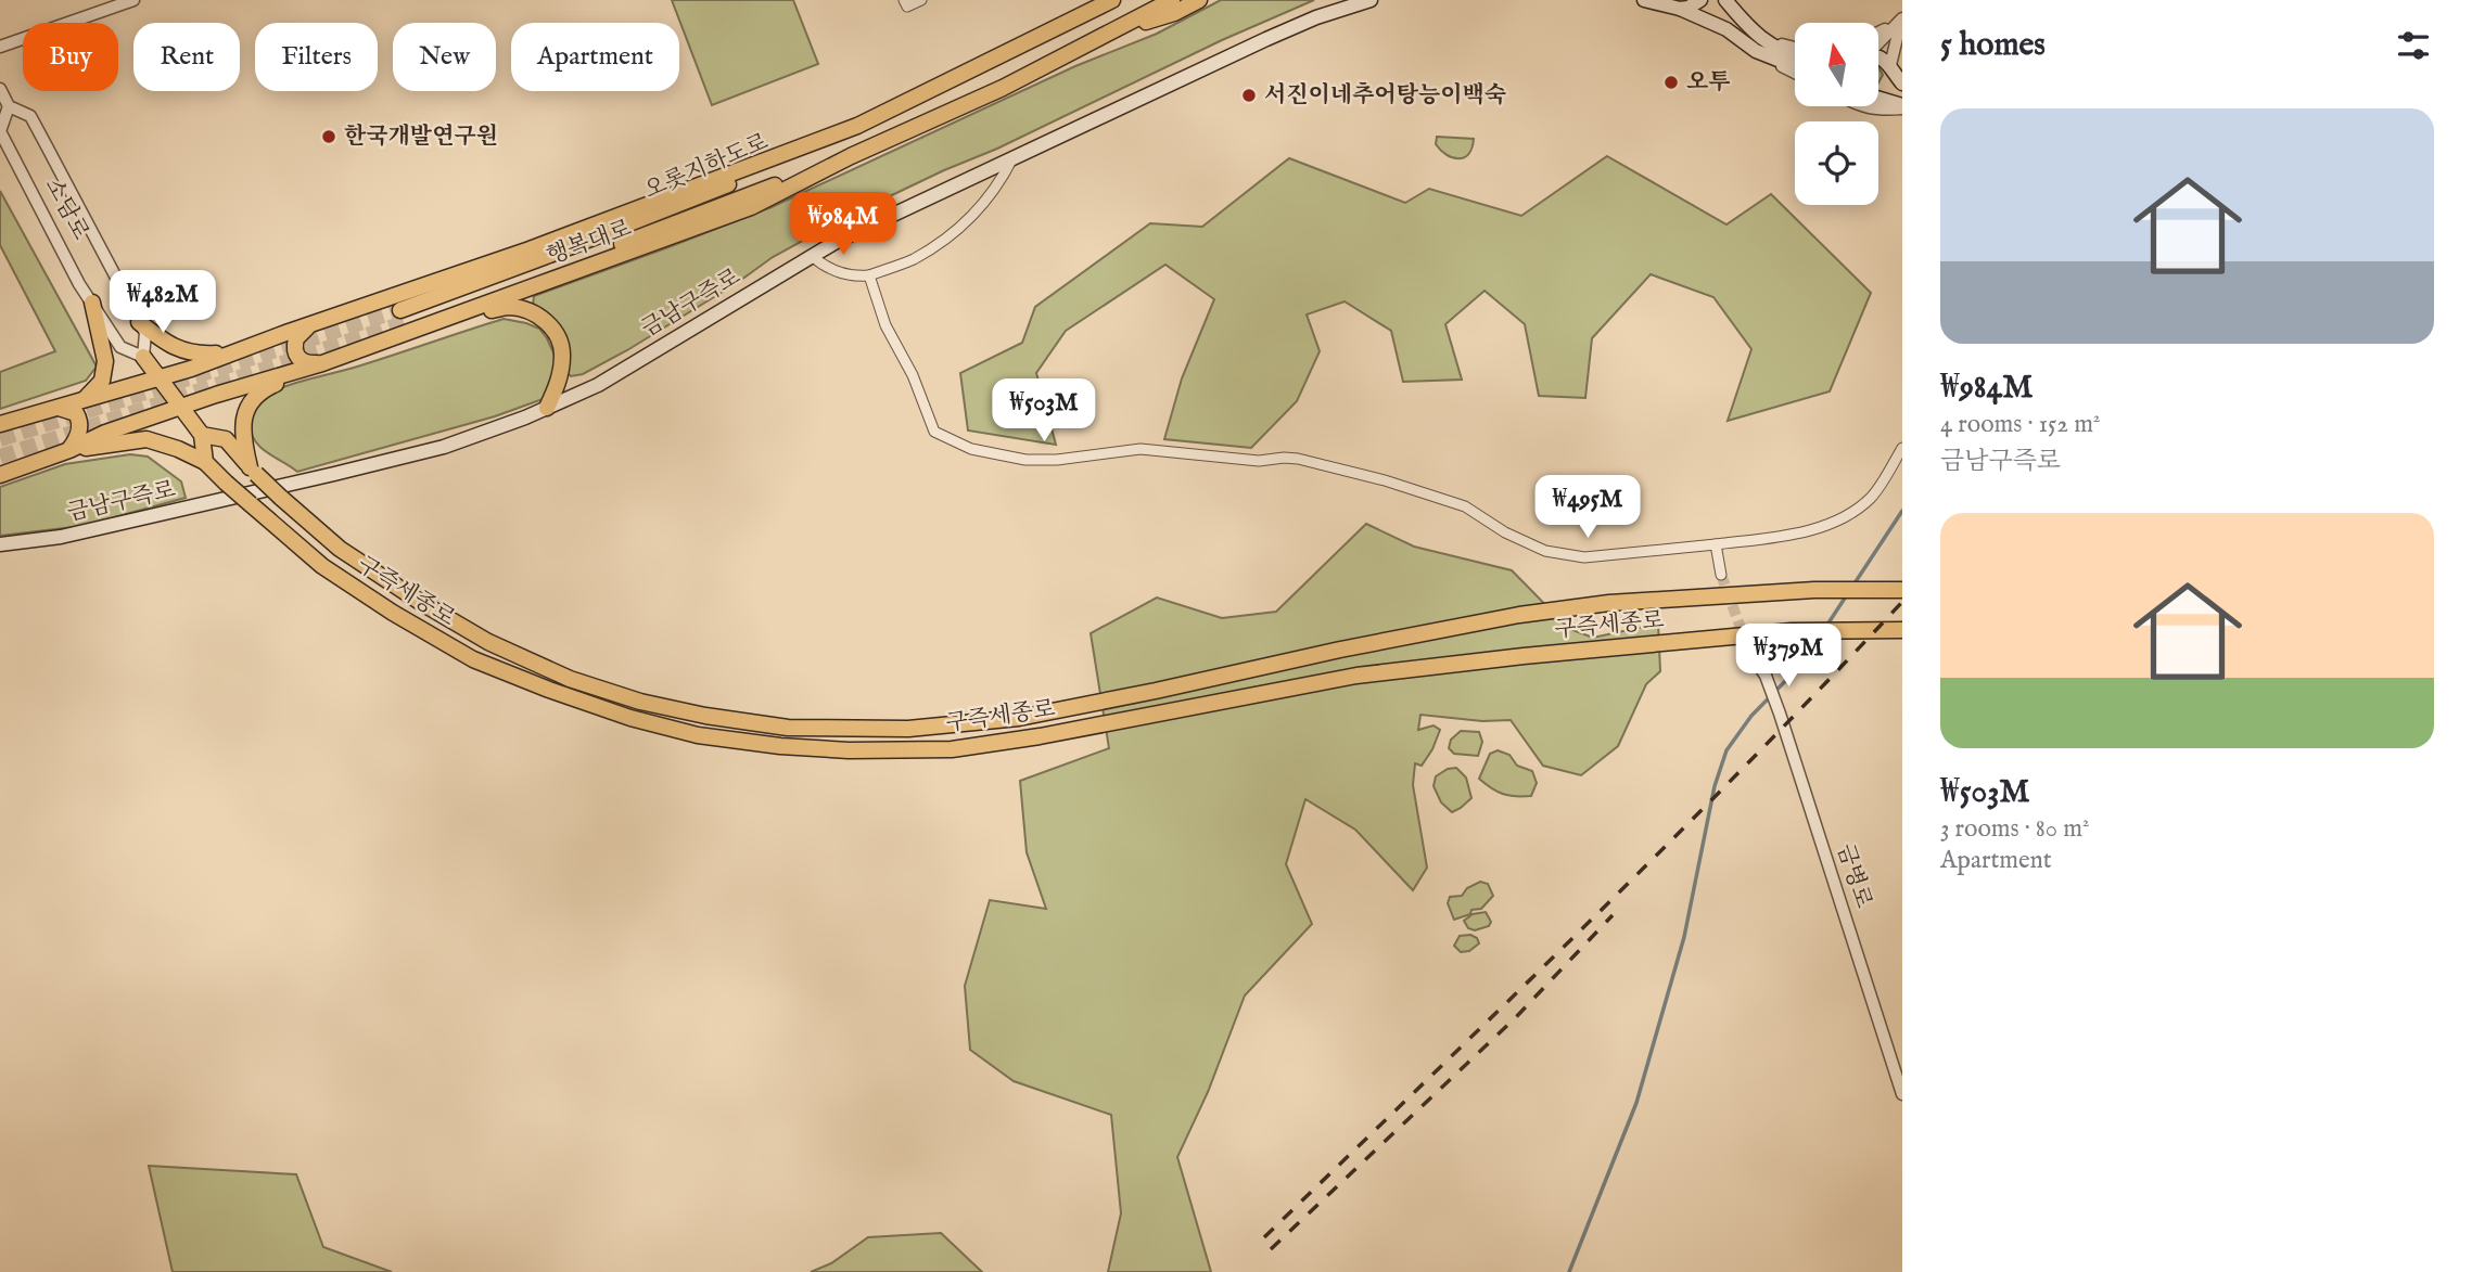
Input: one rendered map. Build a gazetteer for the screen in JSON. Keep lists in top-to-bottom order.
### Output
{
  "streets": {
    "highway": [
      "오롯지하도로",
      "소담로",
      "행복대로",
      "구즉세종로"
    ],
    "main road": ["금남구즉로"],
    "street": ["금병로"]
  },
  "crossings": [
    ["오롯지하도로", "행복대로"],
    ["소담로", "행복대로"],
    ["소담로", "구즉세종로"],
    ["행복대로", "구즉세종로"]
  ],
  "places": ["오투", "서진이네추어탕능이백숙", "한국개발연구원"],
  "north": "top",
  "page": {
    "heading": "5 homes",
    "chip": [
      "Buy",
      "Rent",
      "Filters",
      "New",
      "Apartment"
    ],
    "list": [
      {
        "name": "₩984M",
        "note": "4 rooms · 152 m² · 금남구즉로"
      },
      {
        "name": "₩503M",
        "note": "3 rooms · 80 m² · Apartment"
      }
    ],
    "price": [
      "₩984M",
      "₩482M",
      "₩503M",
      "₩495M",
      "₩379M"
    ]
  }
}
